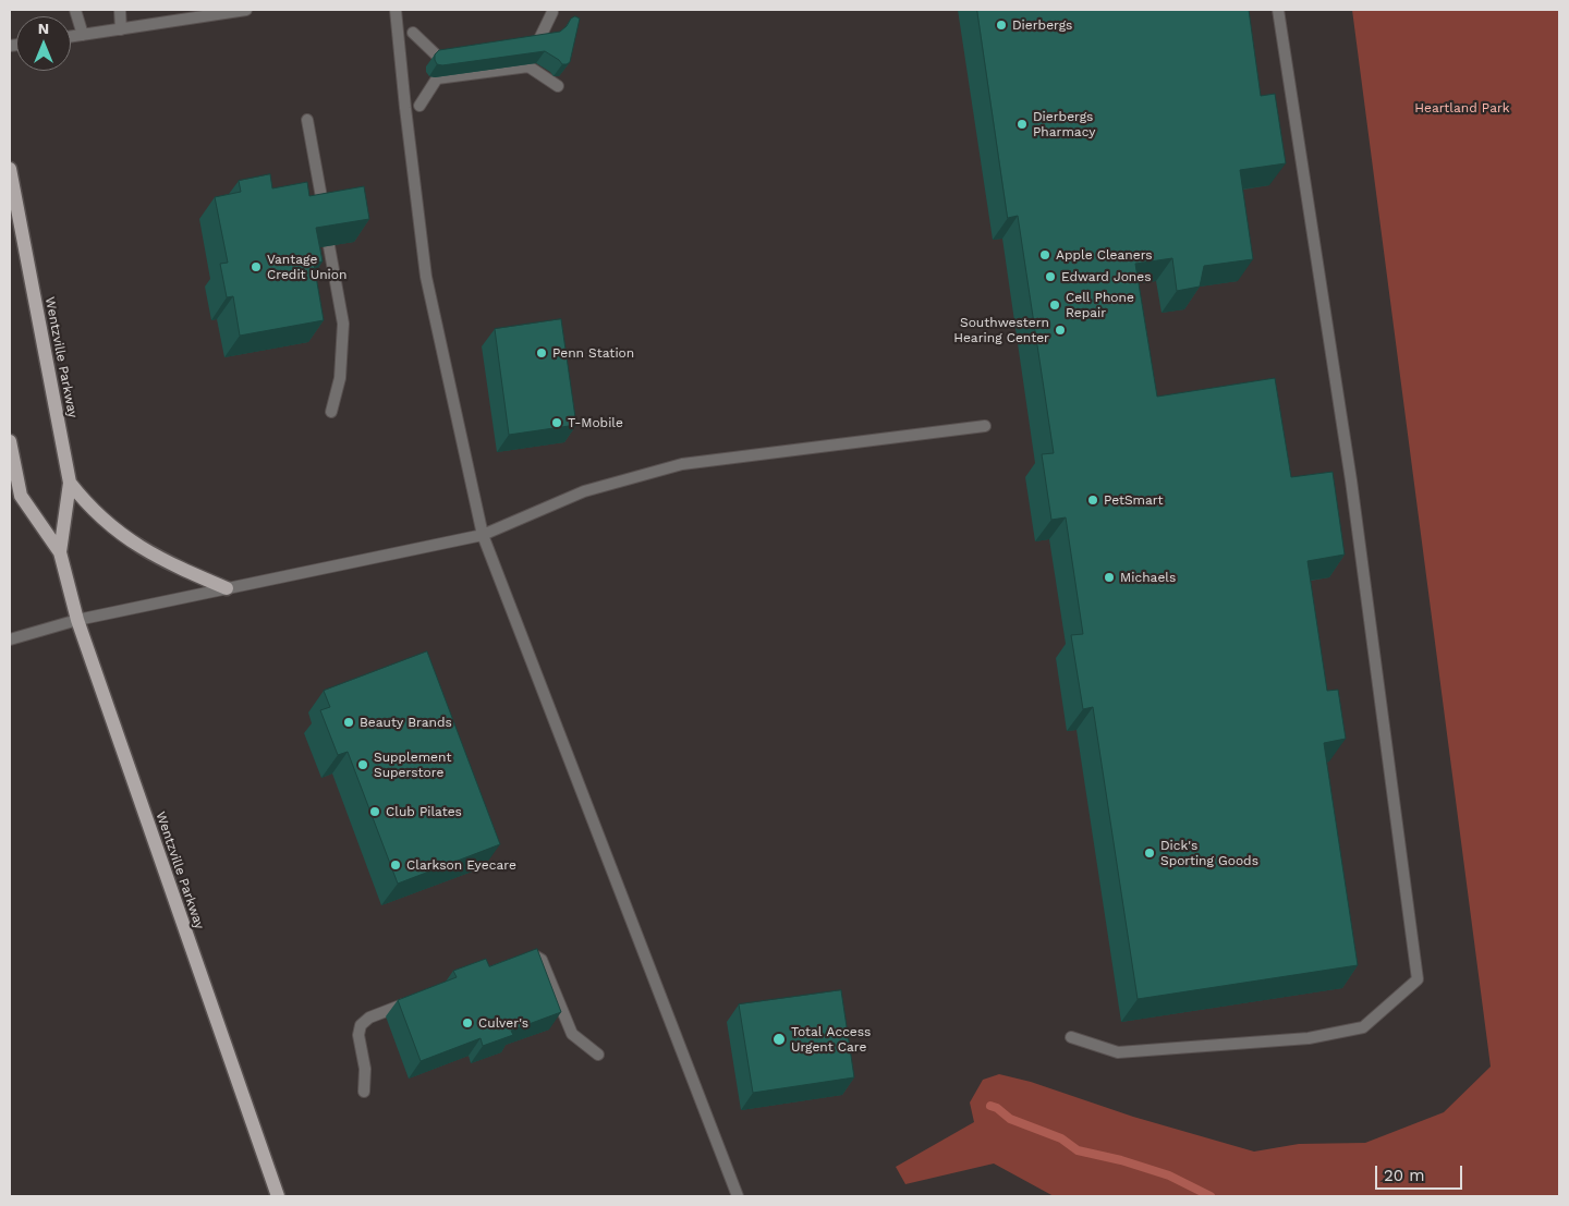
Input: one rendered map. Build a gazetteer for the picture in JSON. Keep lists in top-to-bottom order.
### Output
{
  "streets": {
    "main road": ["Wentzville Parkway"]
  },
  "parks": ["Heartland Park"],
  "places": [
    "Dierbergs",
    "Dierbergs Pharmacy",
    "Apple Cleaners",
    "Vantage Credit Union",
    "Edward Jones",
    "Cell Phone Repair",
    "Southwestern Hearing Center",
    "Penn Station",
    "T-Mobile",
    "PetSmart",
    "Michaels",
    "Beauty Brands",
    "Supplement Superstore",
    "Club Pilates",
    "Dick's Sporting Goods",
    "Clarkson Eyecare",
    "Culver's",
    "Total Access Urgent Care"
  ],
  "scale_bar": "20 m",
  "north": "top"
}
